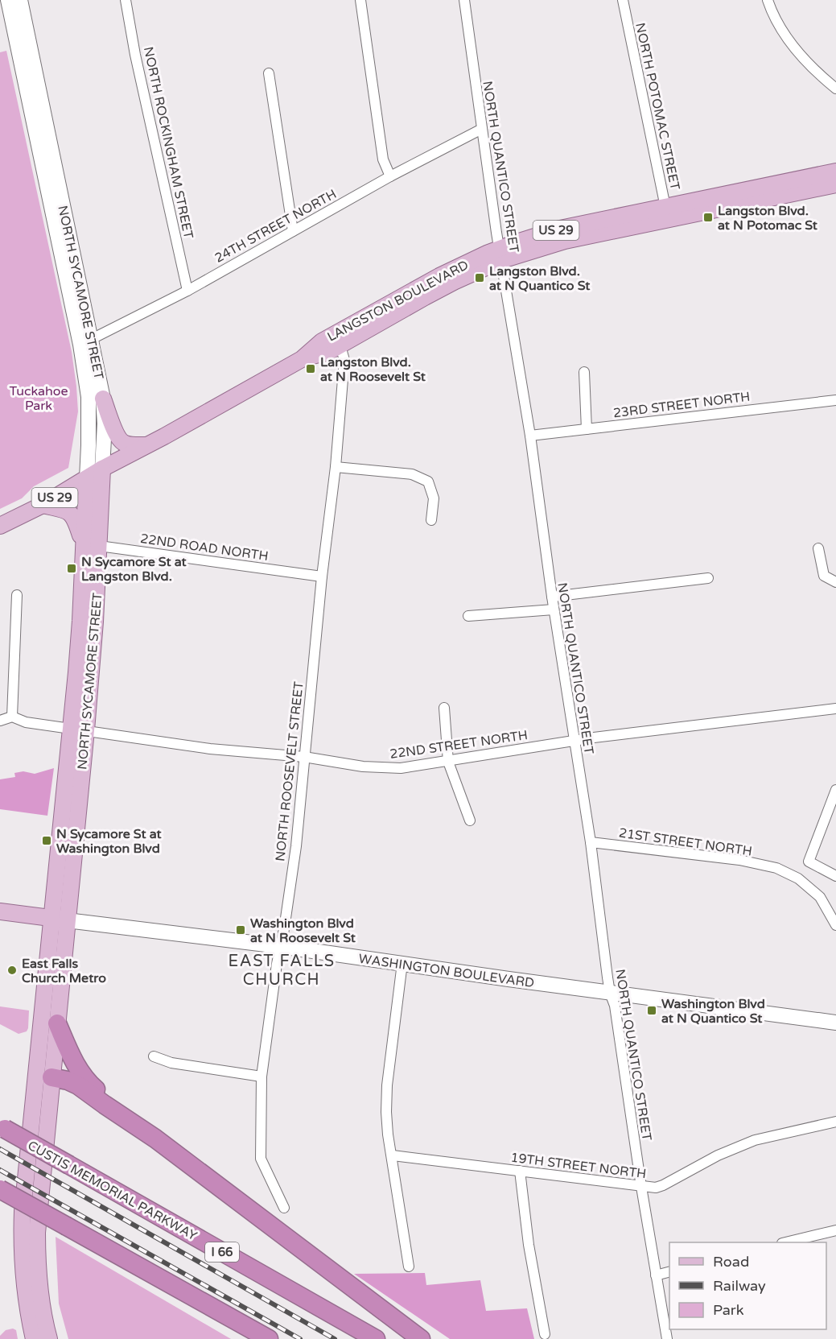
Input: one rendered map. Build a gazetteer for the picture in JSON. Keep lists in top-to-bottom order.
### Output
{
  "streets": {
    "highway": ["CUSTIS MEMORIAL PARKWAY", "I 66"],
    "main road": [
      "US 29",
      "NORTH SYCAMORE STREET",
      "LANGSTON BOULEVARD",
      "WASHINGTON BOULEVARD"
    ],
    "street": [
      "NORTH POTOMAC STREET",
      "NORTH ROCKINGHAM STREET",
      "NORTH QUANTICO STREET",
      "24TH STREET NORTH",
      "23RD STREET NORTH",
      "22ND ROAD NORTH",
      "22ND STREET NORTH",
      "NORTH ROOSEVELT STREET",
      "21ST STREET NORTH",
      "19TH STREET NORTH"
    ]
  },
  "crossings": [
    ["NORTH POTOMAC STREET", "LANGSTON BOULEVARD"],
    ["NORTH ROCKINGHAM STREET", "24TH STREET NORTH"],
    ["NORTH QUANTICO STREET", "24TH STREET NORTH"],
    ["NORTH QUANTICO STREET", "LANGSTON BOULEVARD"],
    ["NORTH QUANTICO STREET", "23RD STREET NORTH"],
    ["NORTH QUANTICO STREET", "22ND STREET NORTH"],
    ["NORTH QUANTICO STREET", "21ST STREET NORTH"],
    ["NORTH QUANTICO STREET", "WASHINGTON BOULEVARD"],
    ["NORTH QUANTICO STREET", "19TH STREET NORTH"],
    ["24TH STREET NORTH", "NORTH SYCAMORE STREET"],
    ["NORTH SYCAMORE STREET", "LANGSTON BOULEVARD"],
    ["NORTH SYCAMORE STREET", "22ND ROAD NORTH"],
    ["NORTH SYCAMORE STREET", "22ND STREET NORTH"],
    ["NORTH SYCAMORE STREET", "WASHINGTON BOULEVARD"],
    ["LANGSTON BOULEVARD", "NORTH ROOSEVELT STREET"],
    ["22ND ROAD NORTH", "NORTH ROOSEVELT STREET"],
    ["22ND STREET NORTH", "NORTH ROOSEVELT STREET"],
    ["NORTH ROOSEVELT STREET", "WASHINGTON BOULEVARD"]
  ],
  "districts": ["EAST FALLS CHURCH"],
  "parks": ["Tuckahoe Park"],
  "places": {
    "transit": [
      "Langston Blvd. at N Potomac St",
      "Langston Blvd. at N Quantico St",
      "Langston Blvd. at N Roosevelt St",
      "N Sycamore St at Langston Blvd.",
      "N Sycamore St at Washington Blvd",
      "Washington Blvd at N Roosevelt St",
      "Washington Blvd at N Quantico St"
    ],
    "other": ["East Falls Church Metro"]
  },
  "legend": ["Road", "Railway", "Park"]
}
